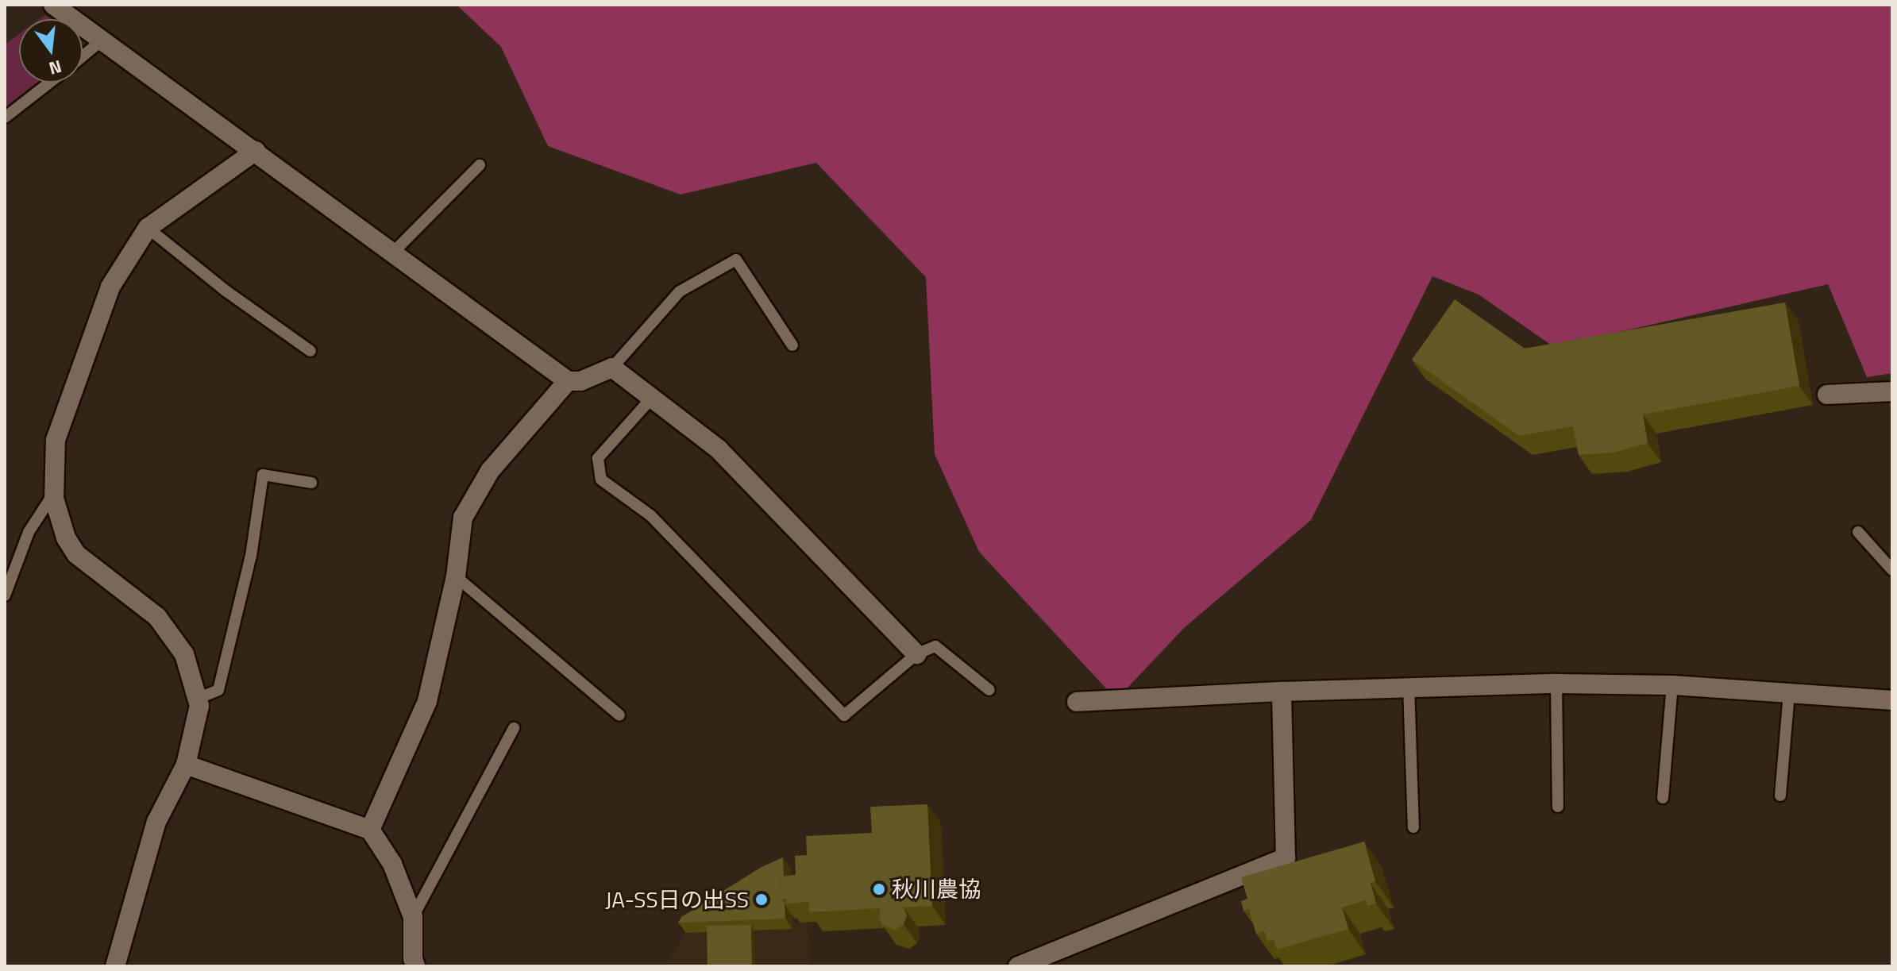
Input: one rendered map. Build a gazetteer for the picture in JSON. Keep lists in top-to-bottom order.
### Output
{
  "places": ["秋川農協", "JA-SS日の出SS"],
  "north": "bottom"
}
